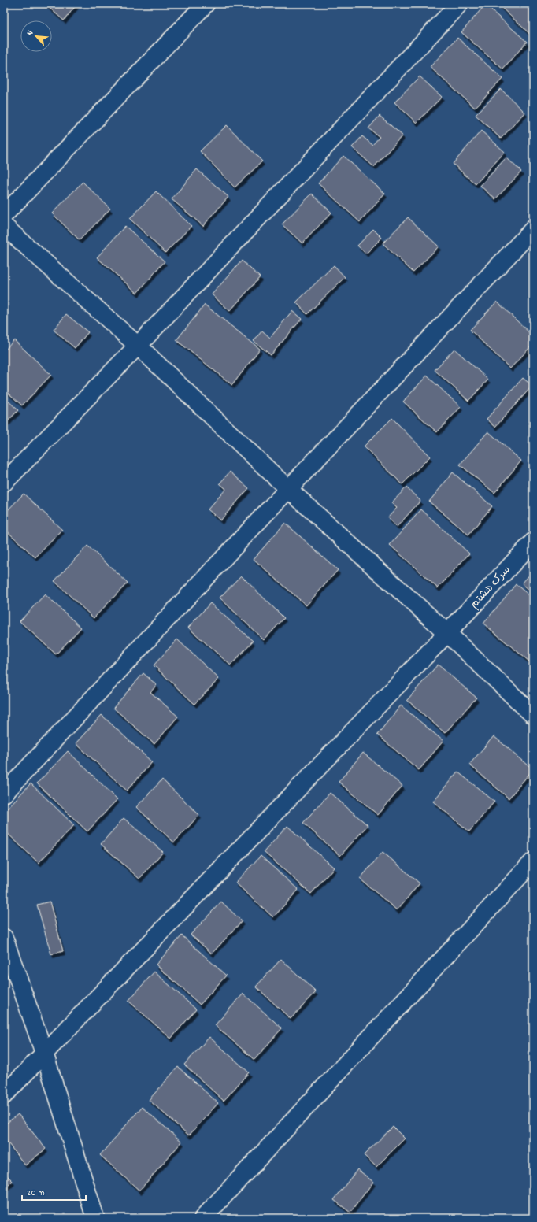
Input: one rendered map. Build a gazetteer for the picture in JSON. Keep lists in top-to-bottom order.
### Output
{
  "streets": {
    "street": ["سرک هشتم"]
  },
  "scale_bar": "20 m",
  "north": "top left"
}
